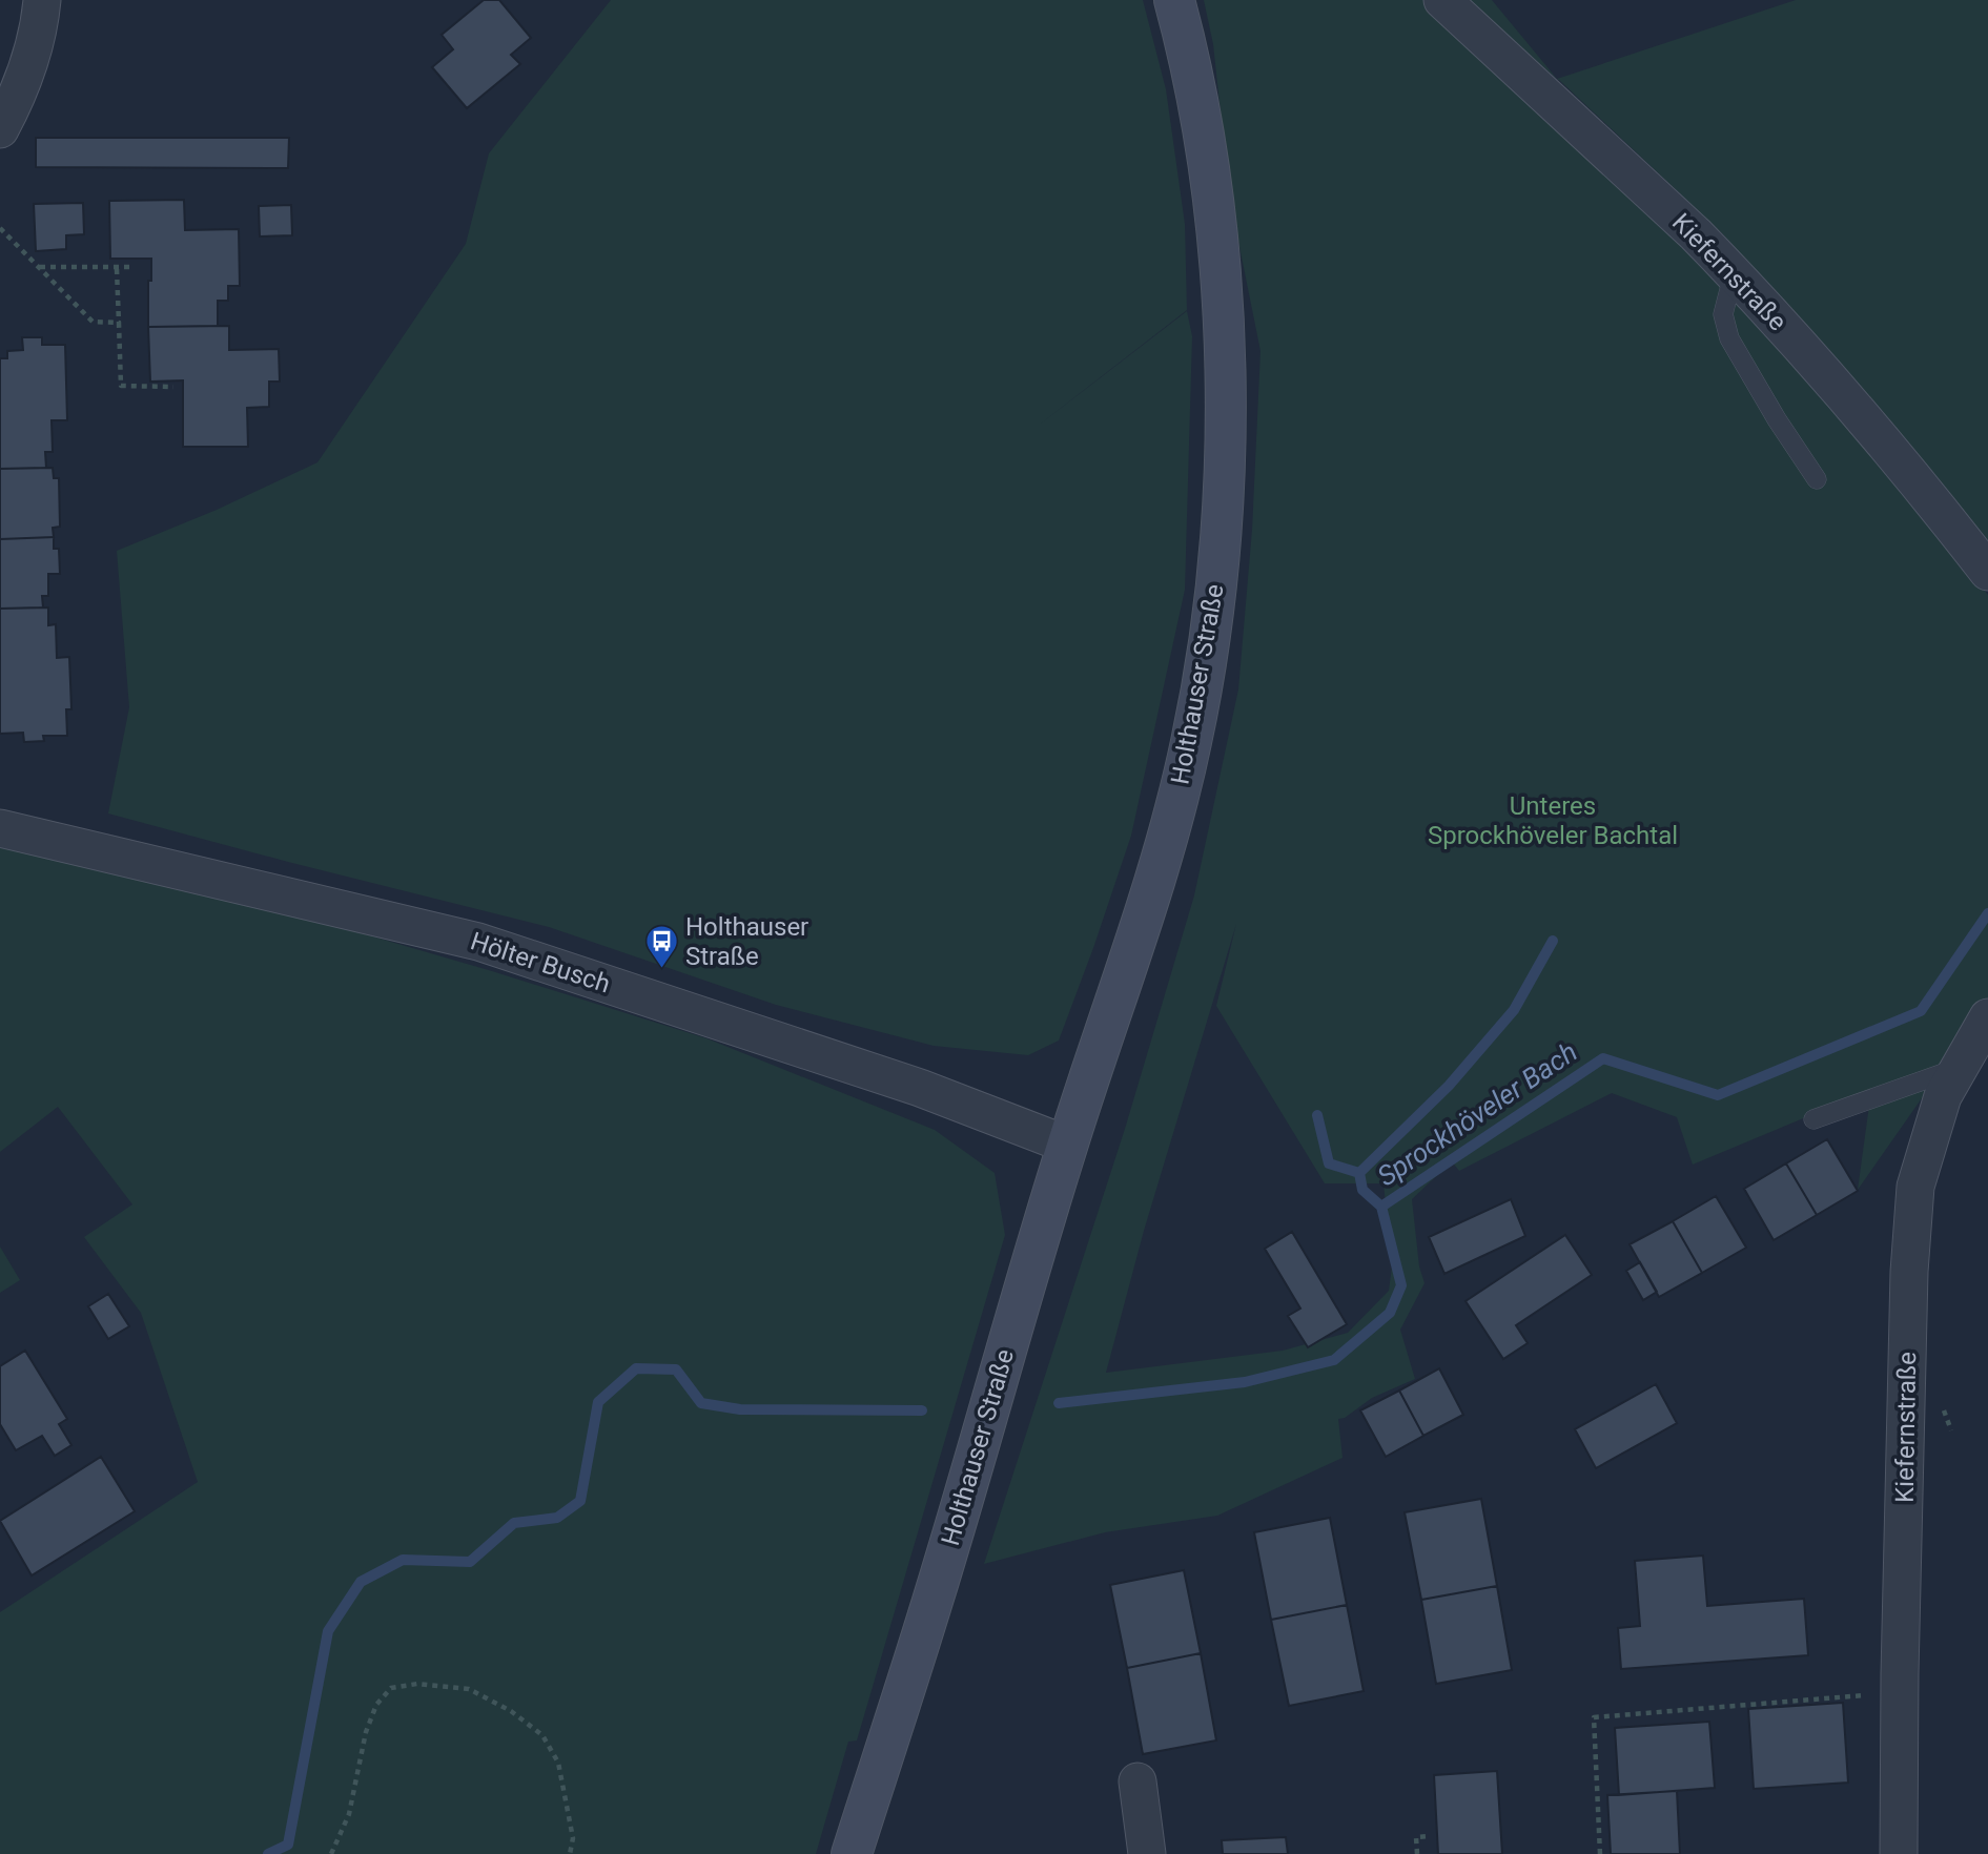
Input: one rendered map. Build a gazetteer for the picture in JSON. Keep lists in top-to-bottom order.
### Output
{
  "streets": {
    "street": ["Kiefernstraße", "Holthauser Straße", "Hölter Busch"]
  },
  "crossings": [
    ["Holthauser Straße", "Hölter Busch"]
  ],
  "water": ["Sprockhöveler Bach"],
  "parks": ["Unteres Sprockhöveler Bachtal"],
  "places": {
    "bus stop": ["Holthauser Straße"]
  }
}
